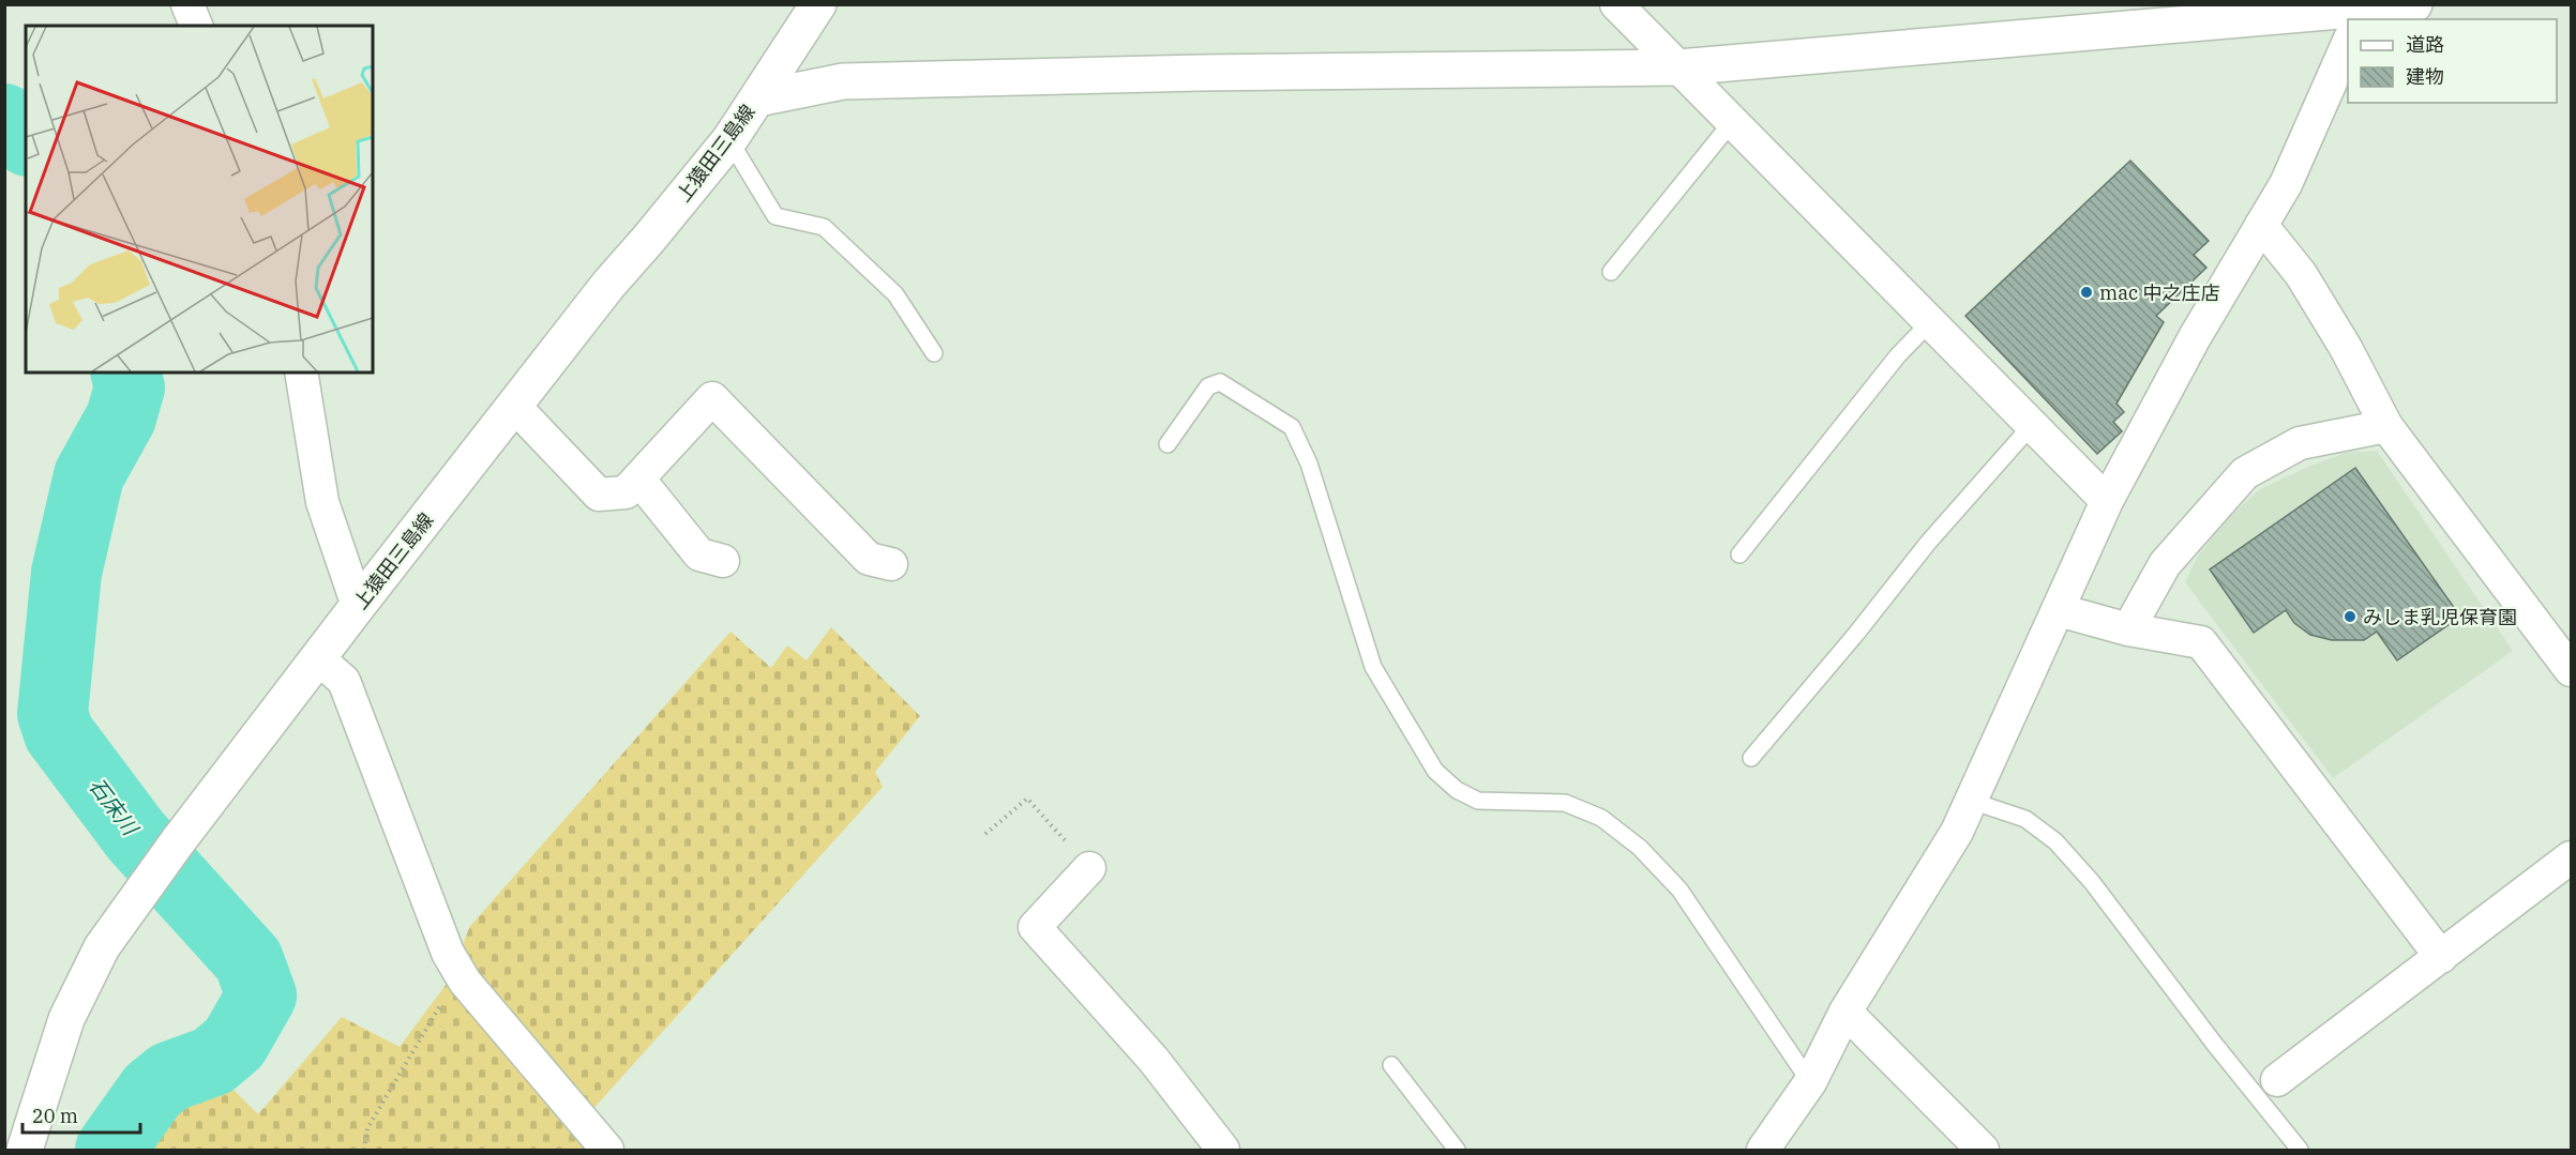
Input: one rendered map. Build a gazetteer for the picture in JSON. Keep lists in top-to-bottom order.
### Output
{
  "streets": {
    "street": ["上猿田三島線"]
  },
  "water": ["石床川"],
  "places": ["mac 中之庄店", "みしま乳児保育園"],
  "legend": ["道路", "建物"],
  "scale_bar": "20 m"
}
